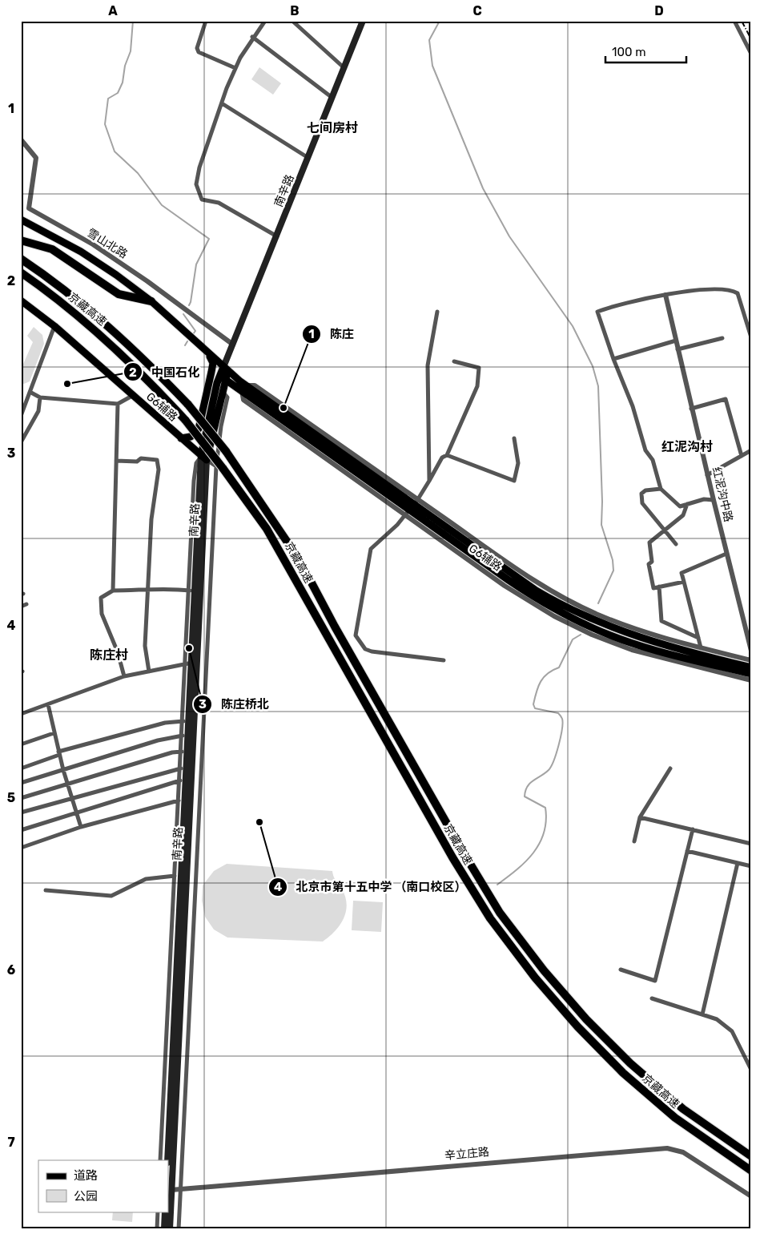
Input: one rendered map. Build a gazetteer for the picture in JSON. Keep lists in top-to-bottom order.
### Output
{
  "streets": {
    "highway": ["京藏高速"],
    "main road": ["南辛路", "G6辅路"],
    "street": ["雪山北路", "红泥沟中路", "辛立庄路"]
  },
  "crossings": [
    ["南辛路", "雪山北路"],
    ["南辛路", "G6辅路"],
    ["南辛路", "辛立庄路"]
  ],
  "districts": ["七间房村", "红泥沟村", "陈庄村"],
  "places": [
    "中国石化",
    "陈庄",
    "陈庄桥北",
    "北京市第十五中学 （南口校区）"
  ],
  "legend": ["道路", "公园"],
  "scale_bar": "100 m",
  "grid": {
    "columns": [
      "A",
      "B",
      "C",
      "D"
    ],
    "rows": [
      "1",
      "2",
      "3",
      "4",
      "5",
      "6",
      "7"
    ]
  }
}
